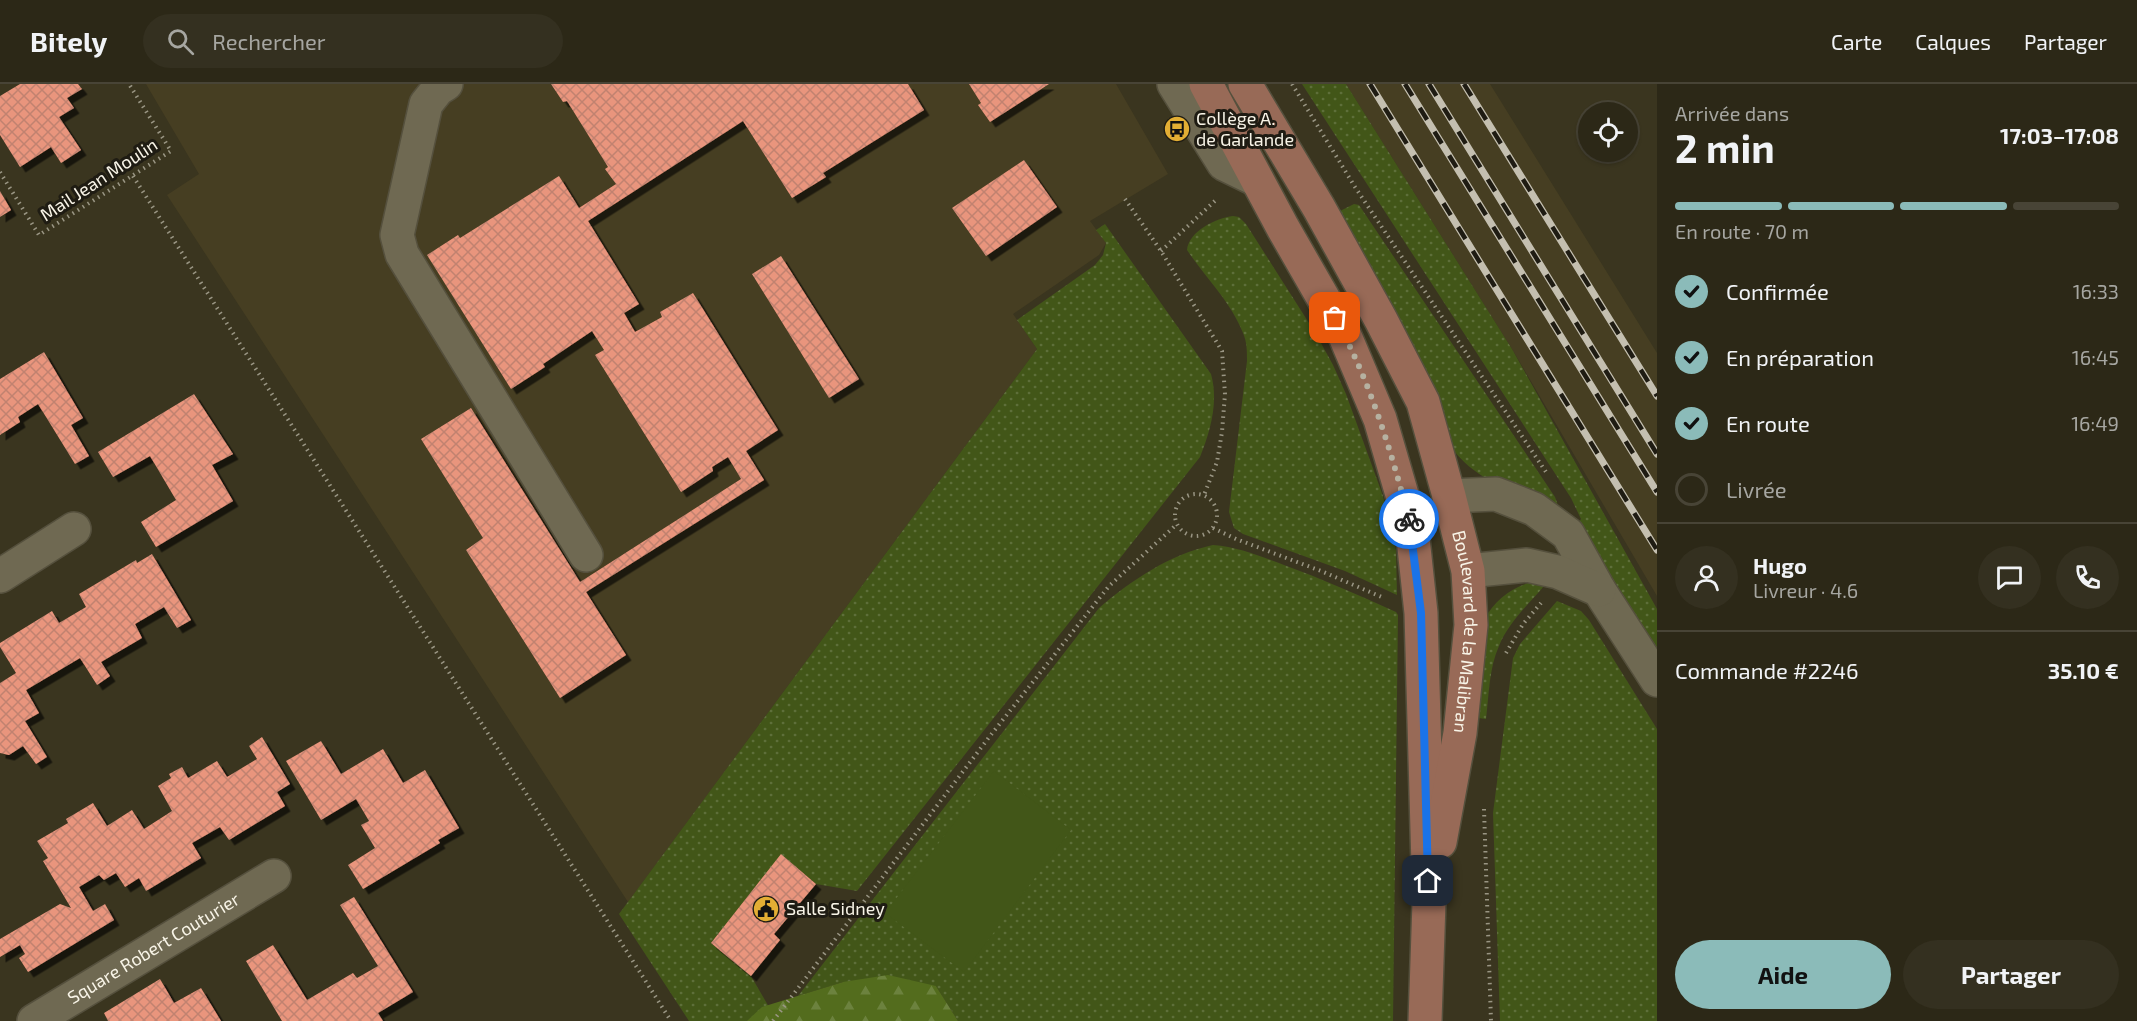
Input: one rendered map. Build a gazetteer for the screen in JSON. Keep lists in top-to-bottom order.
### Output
{
  "streets": {
    "main road": ["Boulevard de la Malibran"],
    "street": ["Square Robert Couturier"],
    "path": ["Mail Jean Moulin"]
  },
  "places": {
    "bus stop": ["Collège A. de Garlande"],
    "public building": ["Salle Sidney"]
  },
  "page": {
    "header": "Bitely",
    "search": "Rechercher",
    "nav": ["Carte", "Calques", "Partager"],
    "heading": ["2 min", "Arrivée dans", "17:03–17:08"],
    "panel": [
      "Hugo",
      "Livreur · 4.6",
      "Commande #2246",
      "35.10 €"
    ],
    "bar": "En route · 70 m",
    "list": [
      ["Confirmée", "16:33"],
      ["En préparation", "16:45"],
      ["En route", "16:49"],
      "Livrée"
    ],
    "buttons": ["Aide", "Partager"]
  }
}
